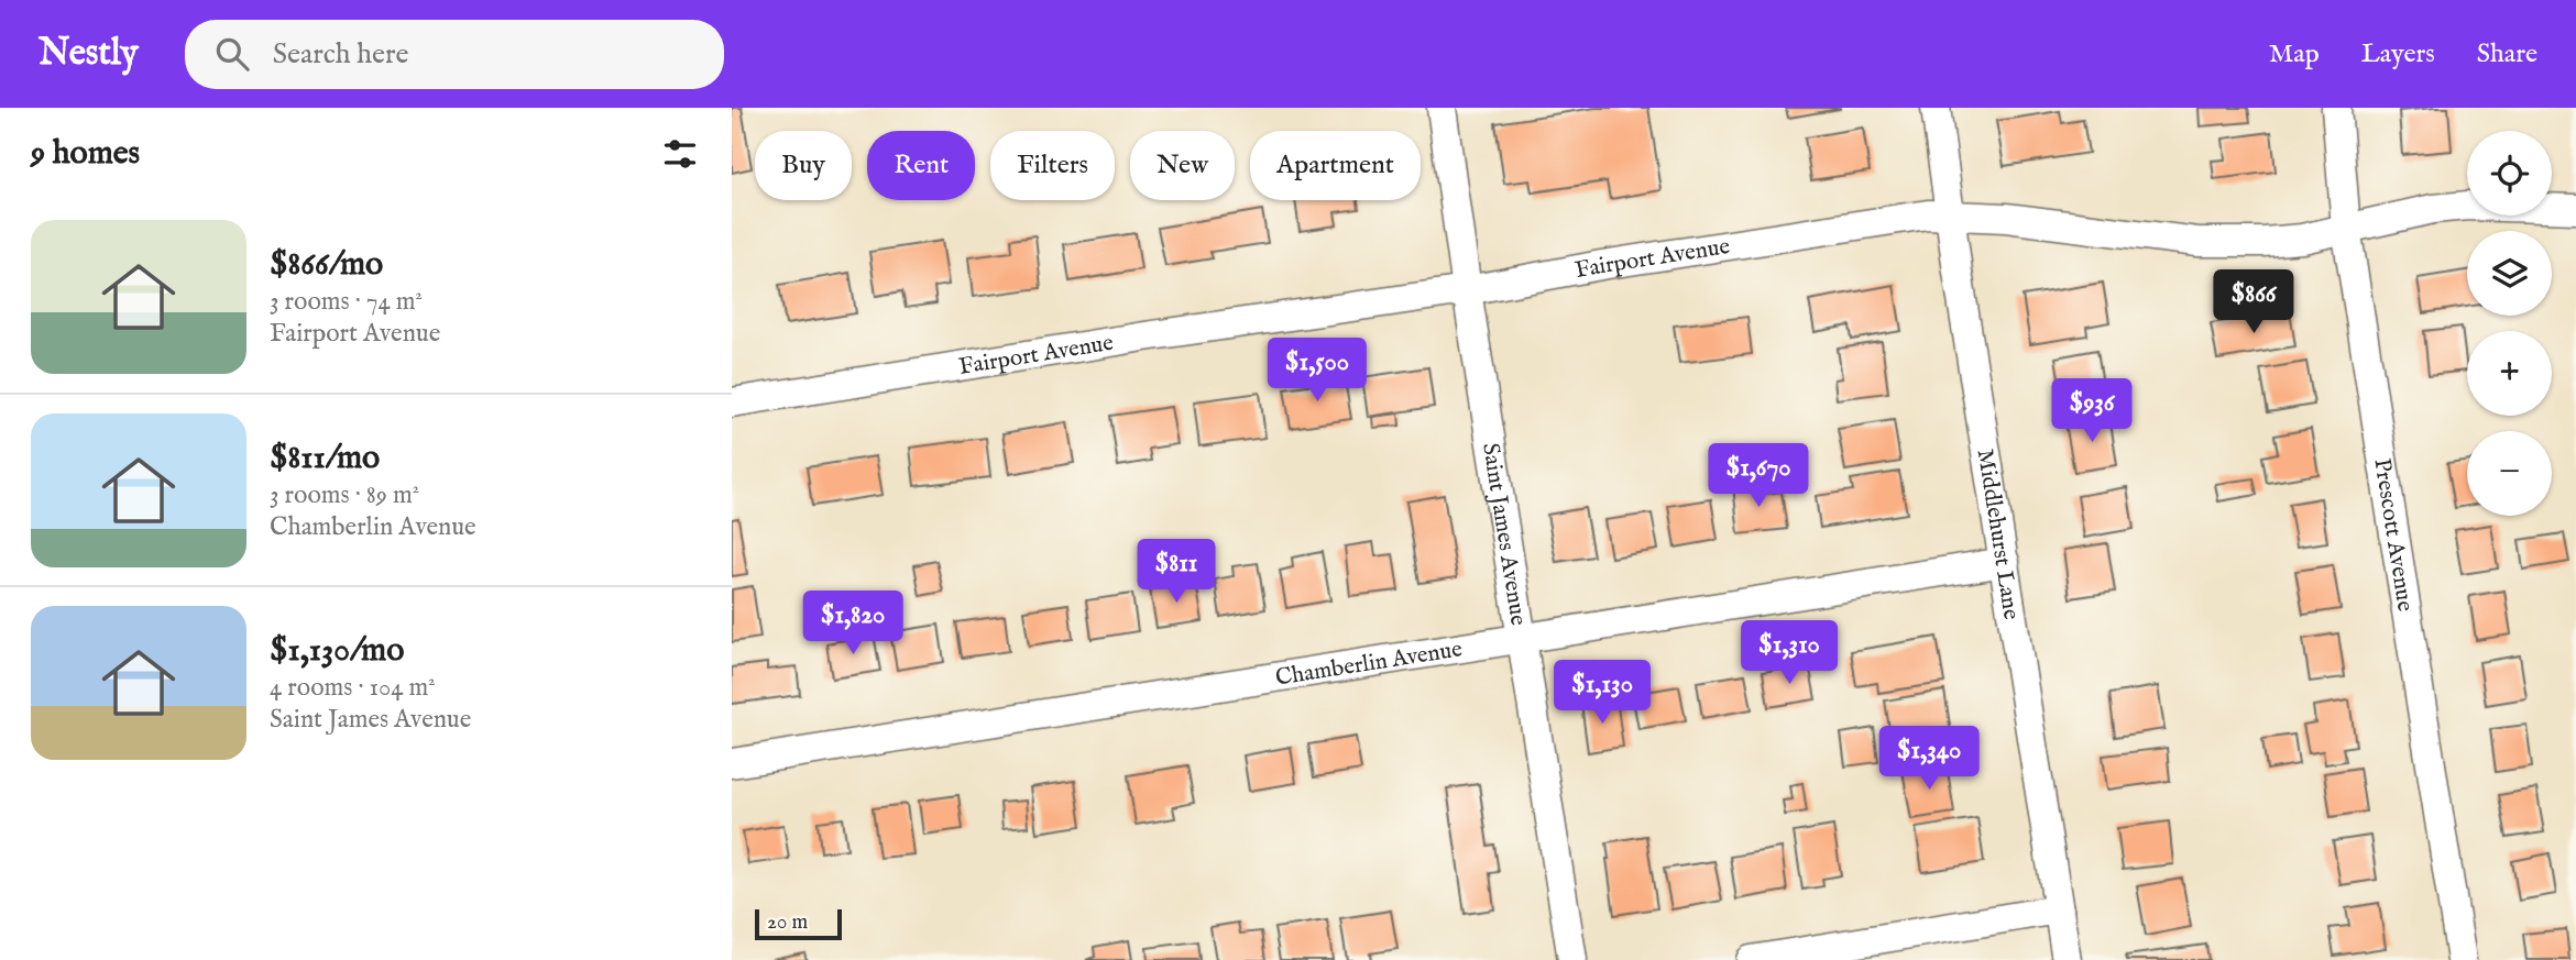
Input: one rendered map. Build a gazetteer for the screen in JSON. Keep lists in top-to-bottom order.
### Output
{
  "streets": {
    "street": [
      "Fairport Avenue",
      "Saint James Avenue",
      "Middlehurst Lane",
      "Prescott Avenue",
      "Chamberlin Avenue"
    ]
  },
  "crossings": [
    ["Fairport Avenue", "Saint James Avenue"],
    ["Fairport Avenue", "Middlehurst Lane"],
    ["Fairport Avenue", "Prescott Avenue"],
    ["Saint James Avenue", "Chamberlin Avenue"],
    ["Middlehurst Lane", "Chamberlin Avenue"]
  ],
  "scale_bar": "20 m",
  "page": {
    "header": "Nestly",
    "search": "Search here",
    "nav": ["Map", "Layers", "Share"],
    "heading": "9 homes",
    "map_buttons": ["+", "−"],
    "chip": [
      "Buy",
      "Rent",
      "Filters",
      "New",
      "Apartment"
    ],
    "list": [
      {
        "name": "$866/mo",
        "note": "3 rooms · 74 m² · Fairport Avenue"
      },
      {
        "name": "$811/mo",
        "note": "3 rooms · 89 m² · Chamberlin Avenue"
      },
      {
        "name": "$1,130/mo",
        "note": "4 rooms · 104 m² · Saint James Avenue"
      }
    ],
    "price": [
      "$866",
      "$1,500",
      "$936",
      "$1,670",
      "$811",
      "$1,820",
      "$1,310",
      "$1,130",
      "$1,340"
    ],
    "scale": "20 m"
  }
}
